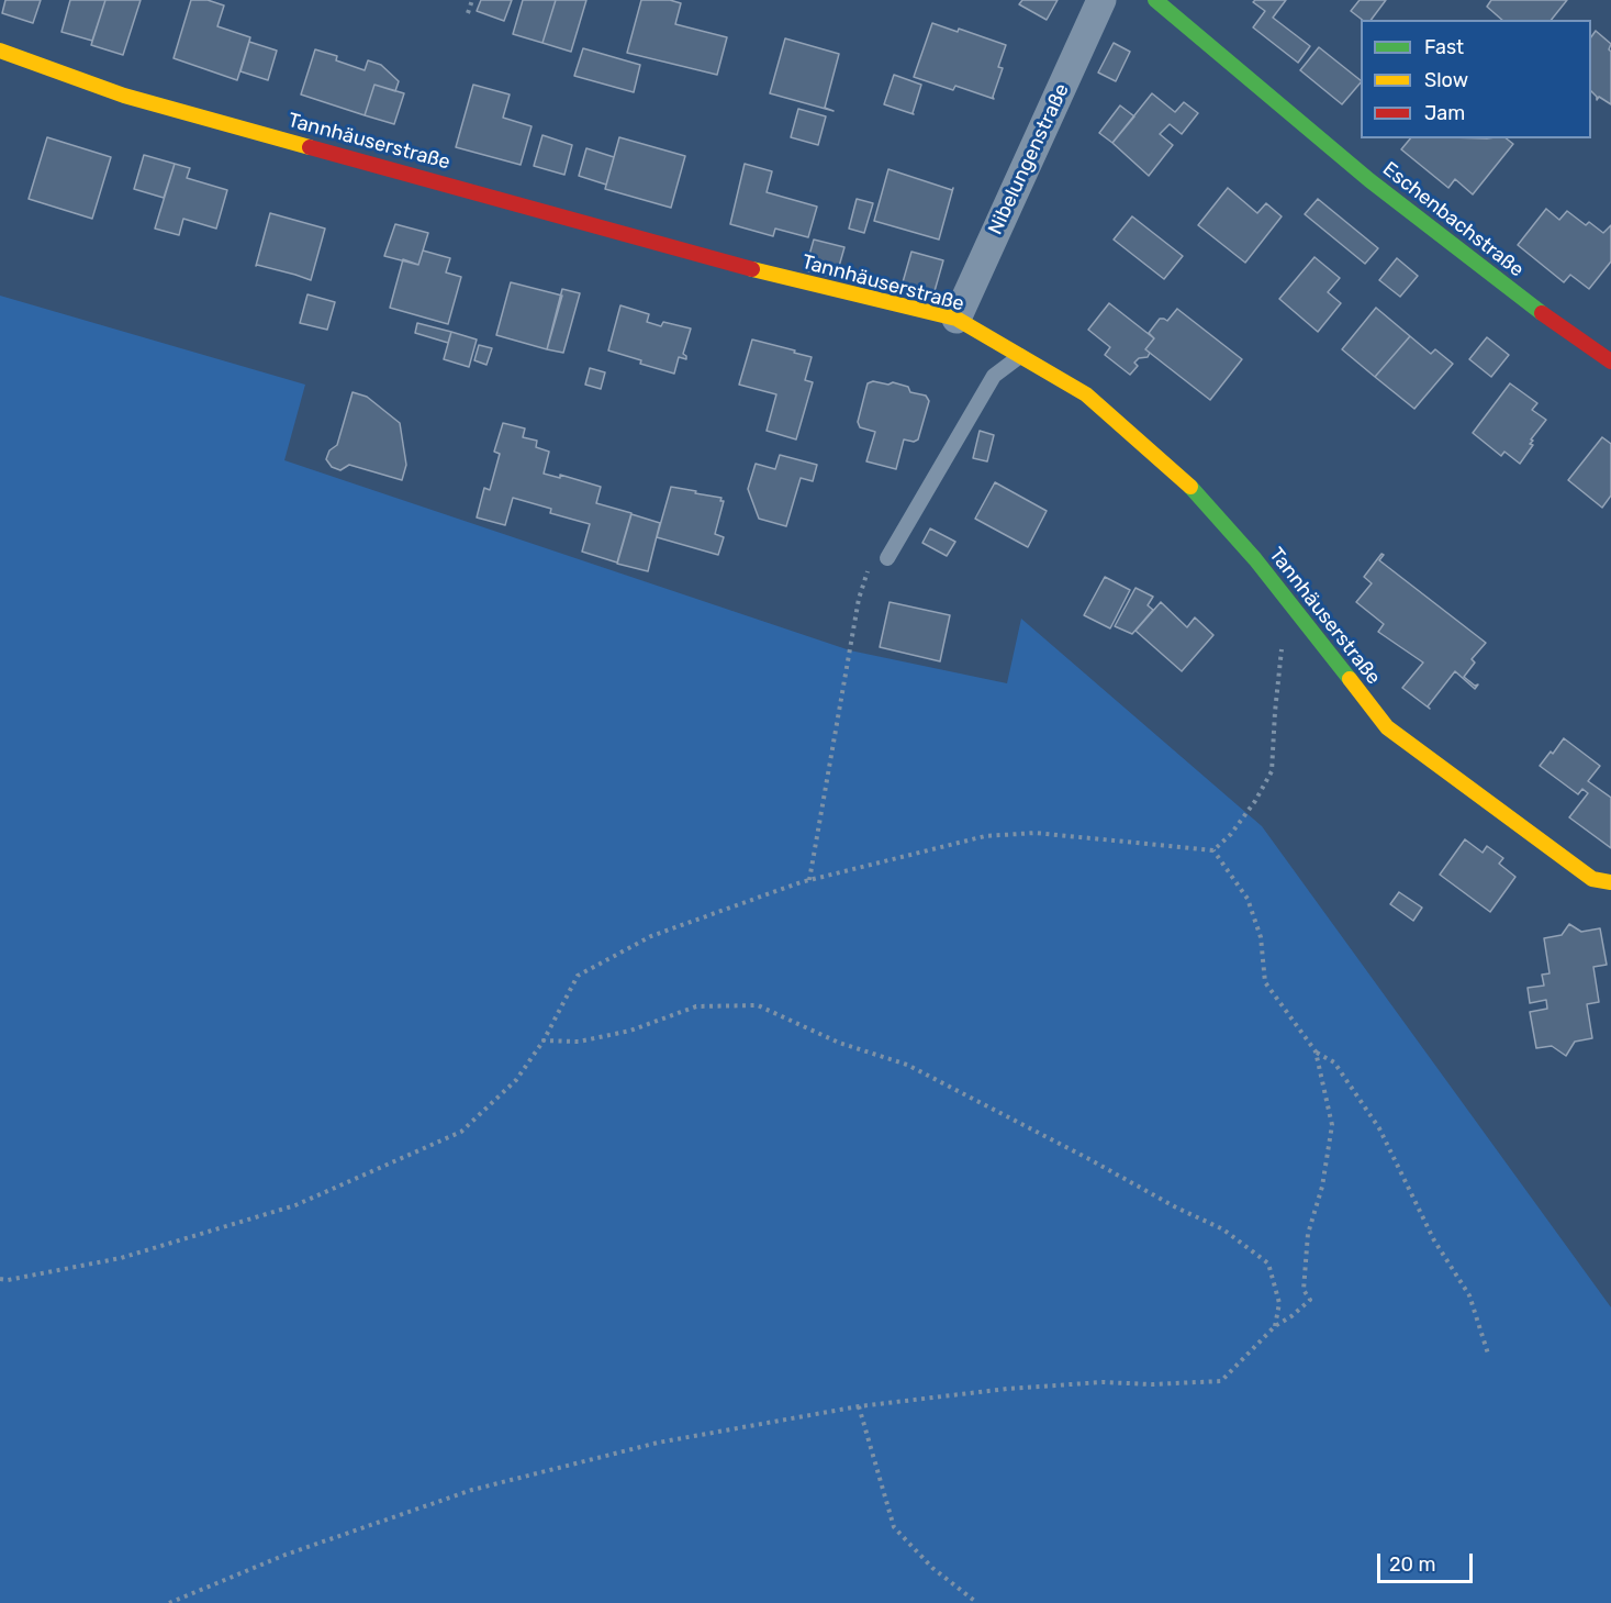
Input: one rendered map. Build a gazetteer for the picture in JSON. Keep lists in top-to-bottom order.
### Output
{
  "streets": {
    "street": ["Tannhäuserstraße", "Nibelungenstraße", "Eschenbachstraße"]
  },
  "crossings": [
    ["Tannhäuserstraße", "Nibelungenstraße"]
  ],
  "legend": ["Fast", "Slow", "Jam"],
  "scale_bar": "20 m"
}
